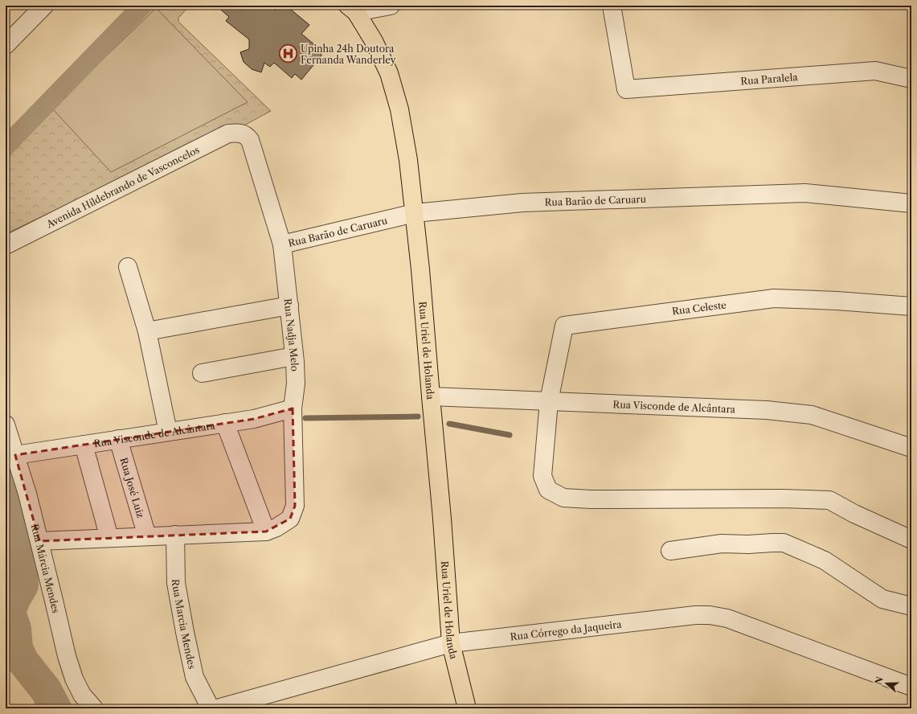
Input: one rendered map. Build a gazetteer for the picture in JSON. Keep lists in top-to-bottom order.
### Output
{
  "streets": {
    "main road": ["Rua Uriel de Holanda"],
    "street": [
      "Rua Paralela",
      "Avenida Hildebrando de Vasconcelos",
      "Rua Barão de Caruaru",
      "Rua Celeste",
      "Rua Nadja Melo",
      "Rua Visconde de Alcântara",
      "Rua José Luiz",
      "Rua Márcia Mendes",
      "Rua Marcia Mendes",
      "Rua Córrego da Jaqueira"
    ]
  },
  "crossings": [
    ["Avenida Hildebrando de Vasconcelos", "Rua Nadja Melo"],
    ["Rua Barão de Caruaru", "Rua Nadja Melo"],
    ["Rua Barão de Caruaru", "Rua Uriel de Holanda"],
    ["Rua Celeste", "Rua Visconde de Alcântara"],
    ["Rua Nadja Melo", "Rua Visconde de Alcântara"],
    ["Rua Uriel de Holanda", "Rua Visconde de Alcântara"],
    ["Rua Uriel de Holanda", "Rua Córrego da Jaqueira"],
    ["Rua Visconde de Alcântara", "Rua José Luiz"],
    ["Rua Visconde de Alcântara", "Rua Márcia Mendes"]
  ],
  "places": {
    "hospital": ["Upinha 24h Doutora Fernanda Wanderley"]
  },
  "north": "left"
}
